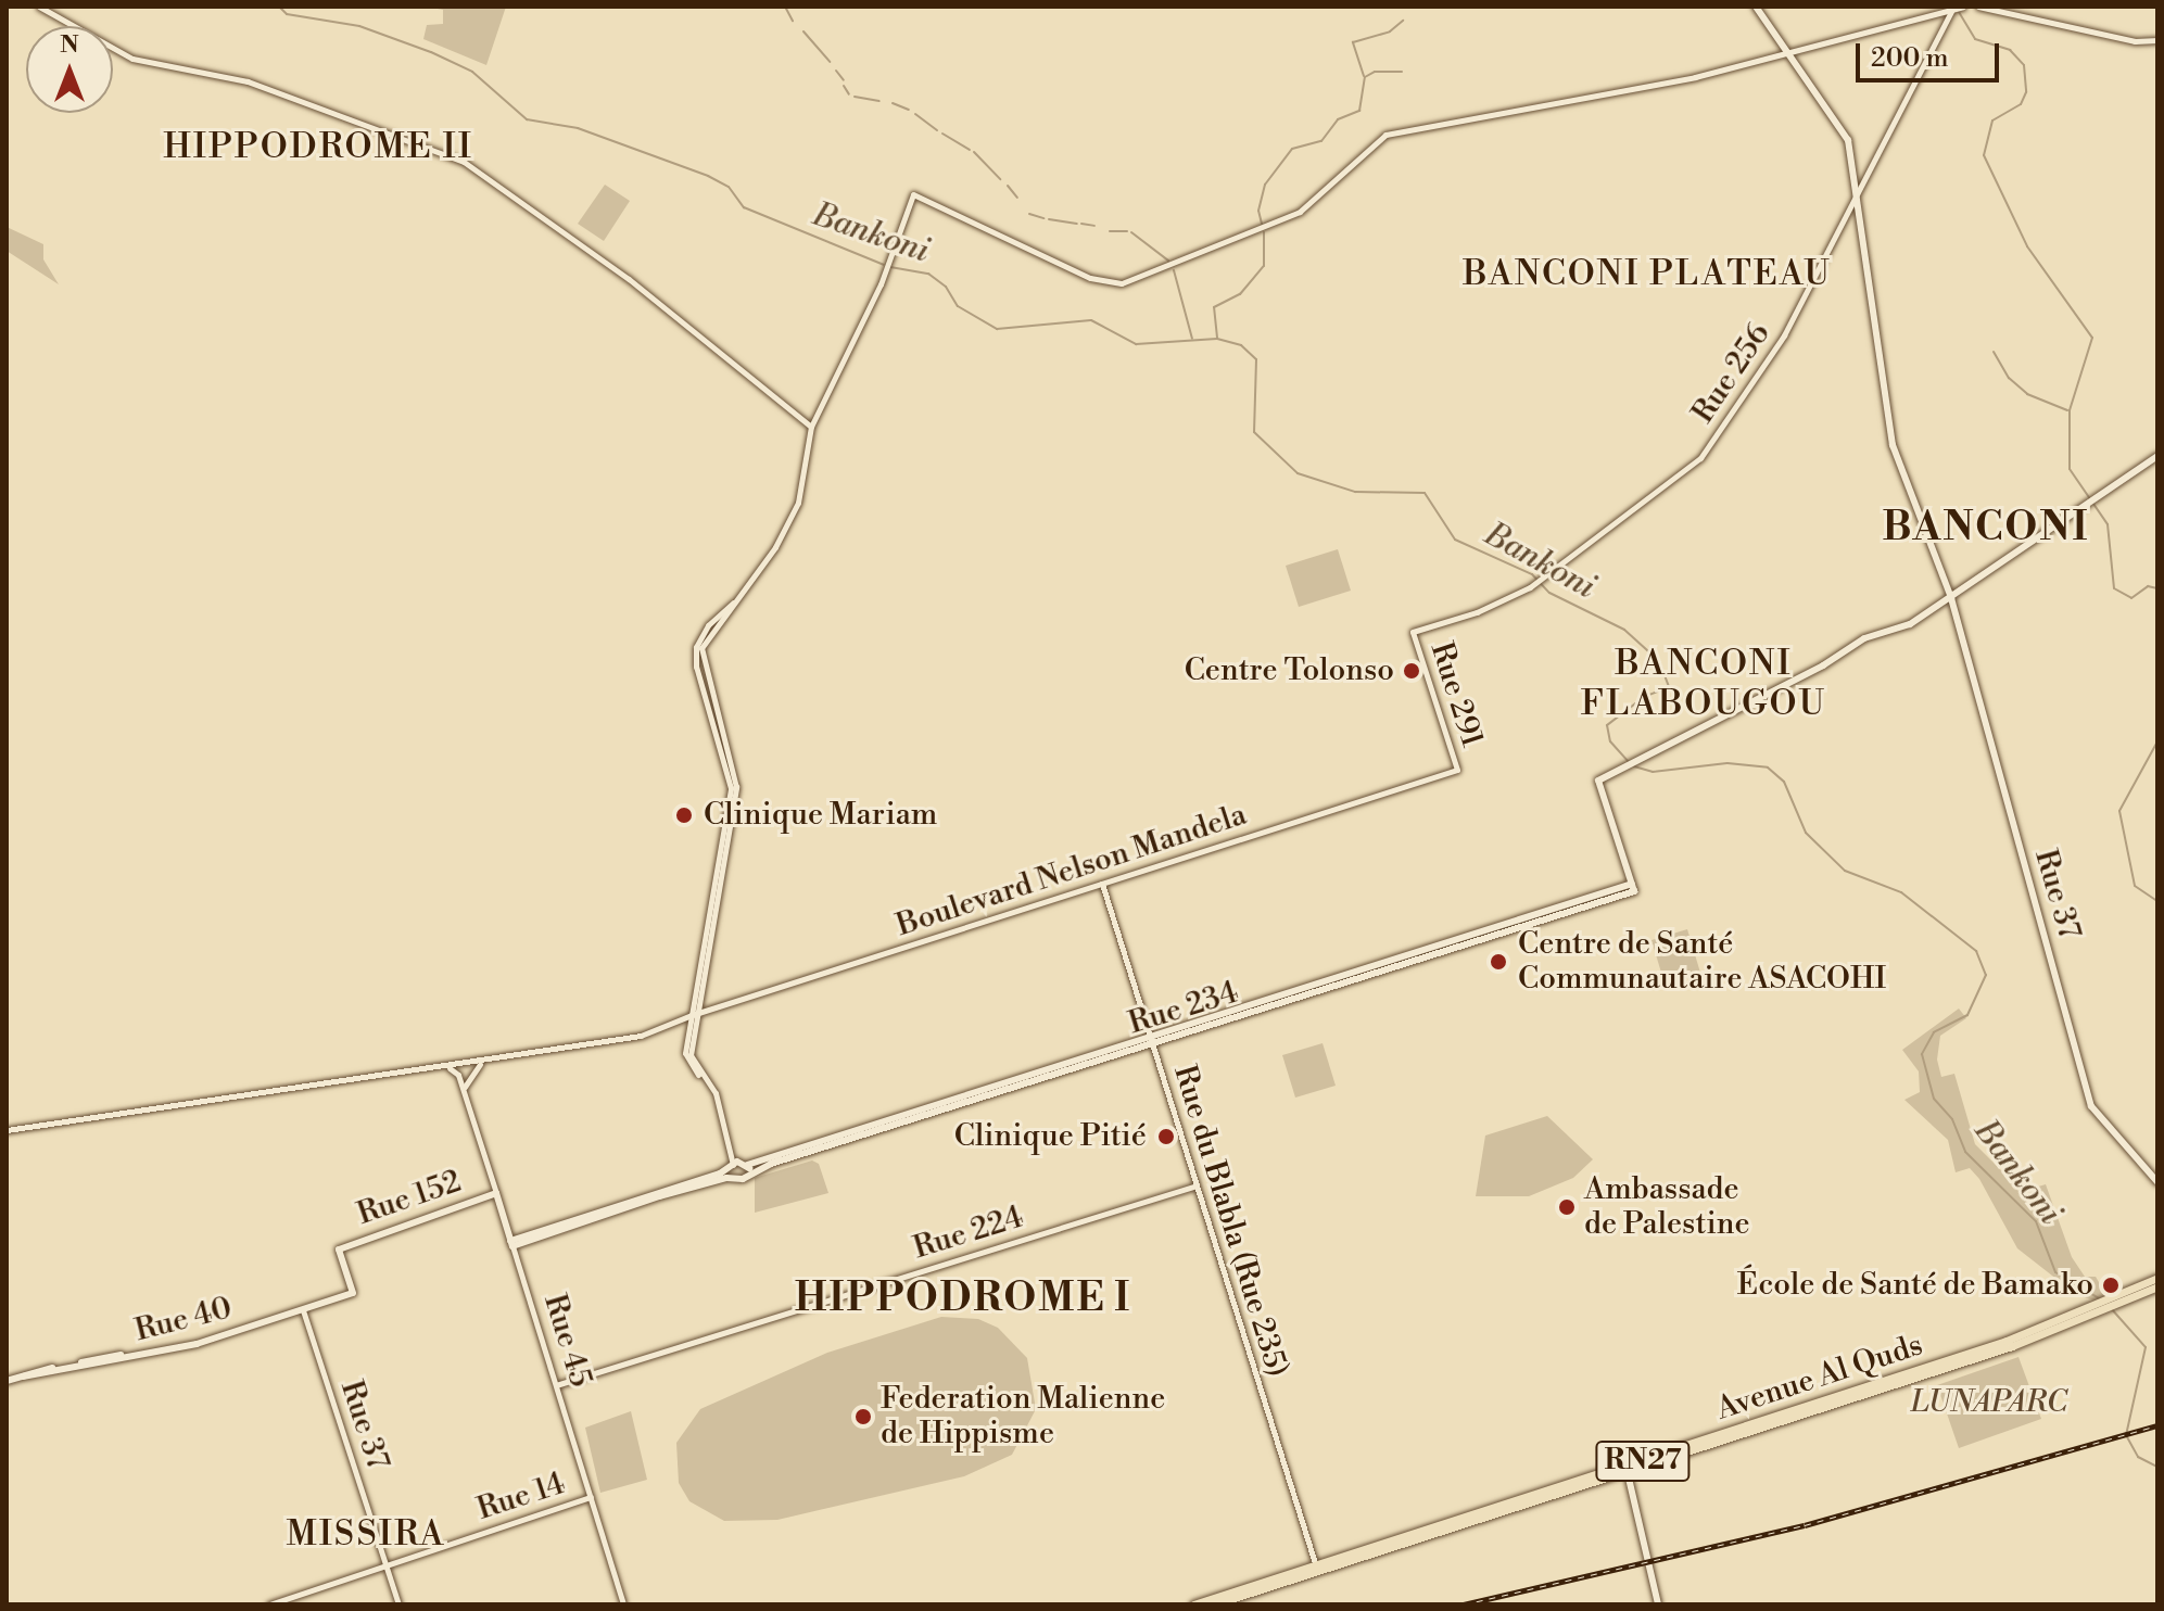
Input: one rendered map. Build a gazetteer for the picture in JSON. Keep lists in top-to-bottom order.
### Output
{
  "streets": {
    "main road": [
      "Rue 37",
      "Rue 234",
      "Rue 152",
      "Rue 40",
      "Rue 45",
      "Avenue Al Quds",
      "RN27"
    ],
    "street": [
      "Rue 256",
      "Rue 291",
      "Boulevard Nelson Mandela",
      "Rue du Blabla (Rue 235)",
      "Rue 224",
      "Rue 14"
    ]
  },
  "crossings": [
    ["Rue 256", "Rue 291"],
    ["Rue 256", "Rue 37"],
    ["Rue 291", "Boulevard Nelson Mandela"],
    ["Boulevard Nelson Mandela", "Rue du Blabla (Rue 235)"],
    ["Boulevard Nelson Mandela", "Rue 45"],
    ["Rue 37", "Rue 234"],
    ["Rue 37", "Rue 40"],
    ["Rue 37", "Rue 14"],
    ["Rue 234", "Rue du Blabla (Rue 235)"],
    ["Rue 152", "Rue 40"],
    ["Rue 152", "Rue 45"],
    ["Rue du Blabla (Rue 235)", "Rue 224"],
    ["Rue du Blabla (Rue 235)", "Avenue Al Quds"],
    ["Rue 224", "Rue 45"],
    ["Rue 45", "Rue 14"]
  ],
  "districts": [
    "HIPPODROME II",
    "BANCONI PLATEAU",
    "BANCONI",
    "BANCONI FLABOUGOU",
    "HIPPODROME I",
    "MISSIRA"
  ],
  "water": ["Bankoni"],
  "parks": ["LUNAPARC"],
  "places": [
    "Centre Tolonso",
    "Clinique Mariam",
    "Centre de Santé Communautaire ASACOHI",
    "Clinique Pitié",
    "Ambassade de Palestine",
    "École de Santé de Bamako",
    "Federation Malienne de Hippisme"
  ],
  "scale_bar": "200 m",
  "north": "top"
}
